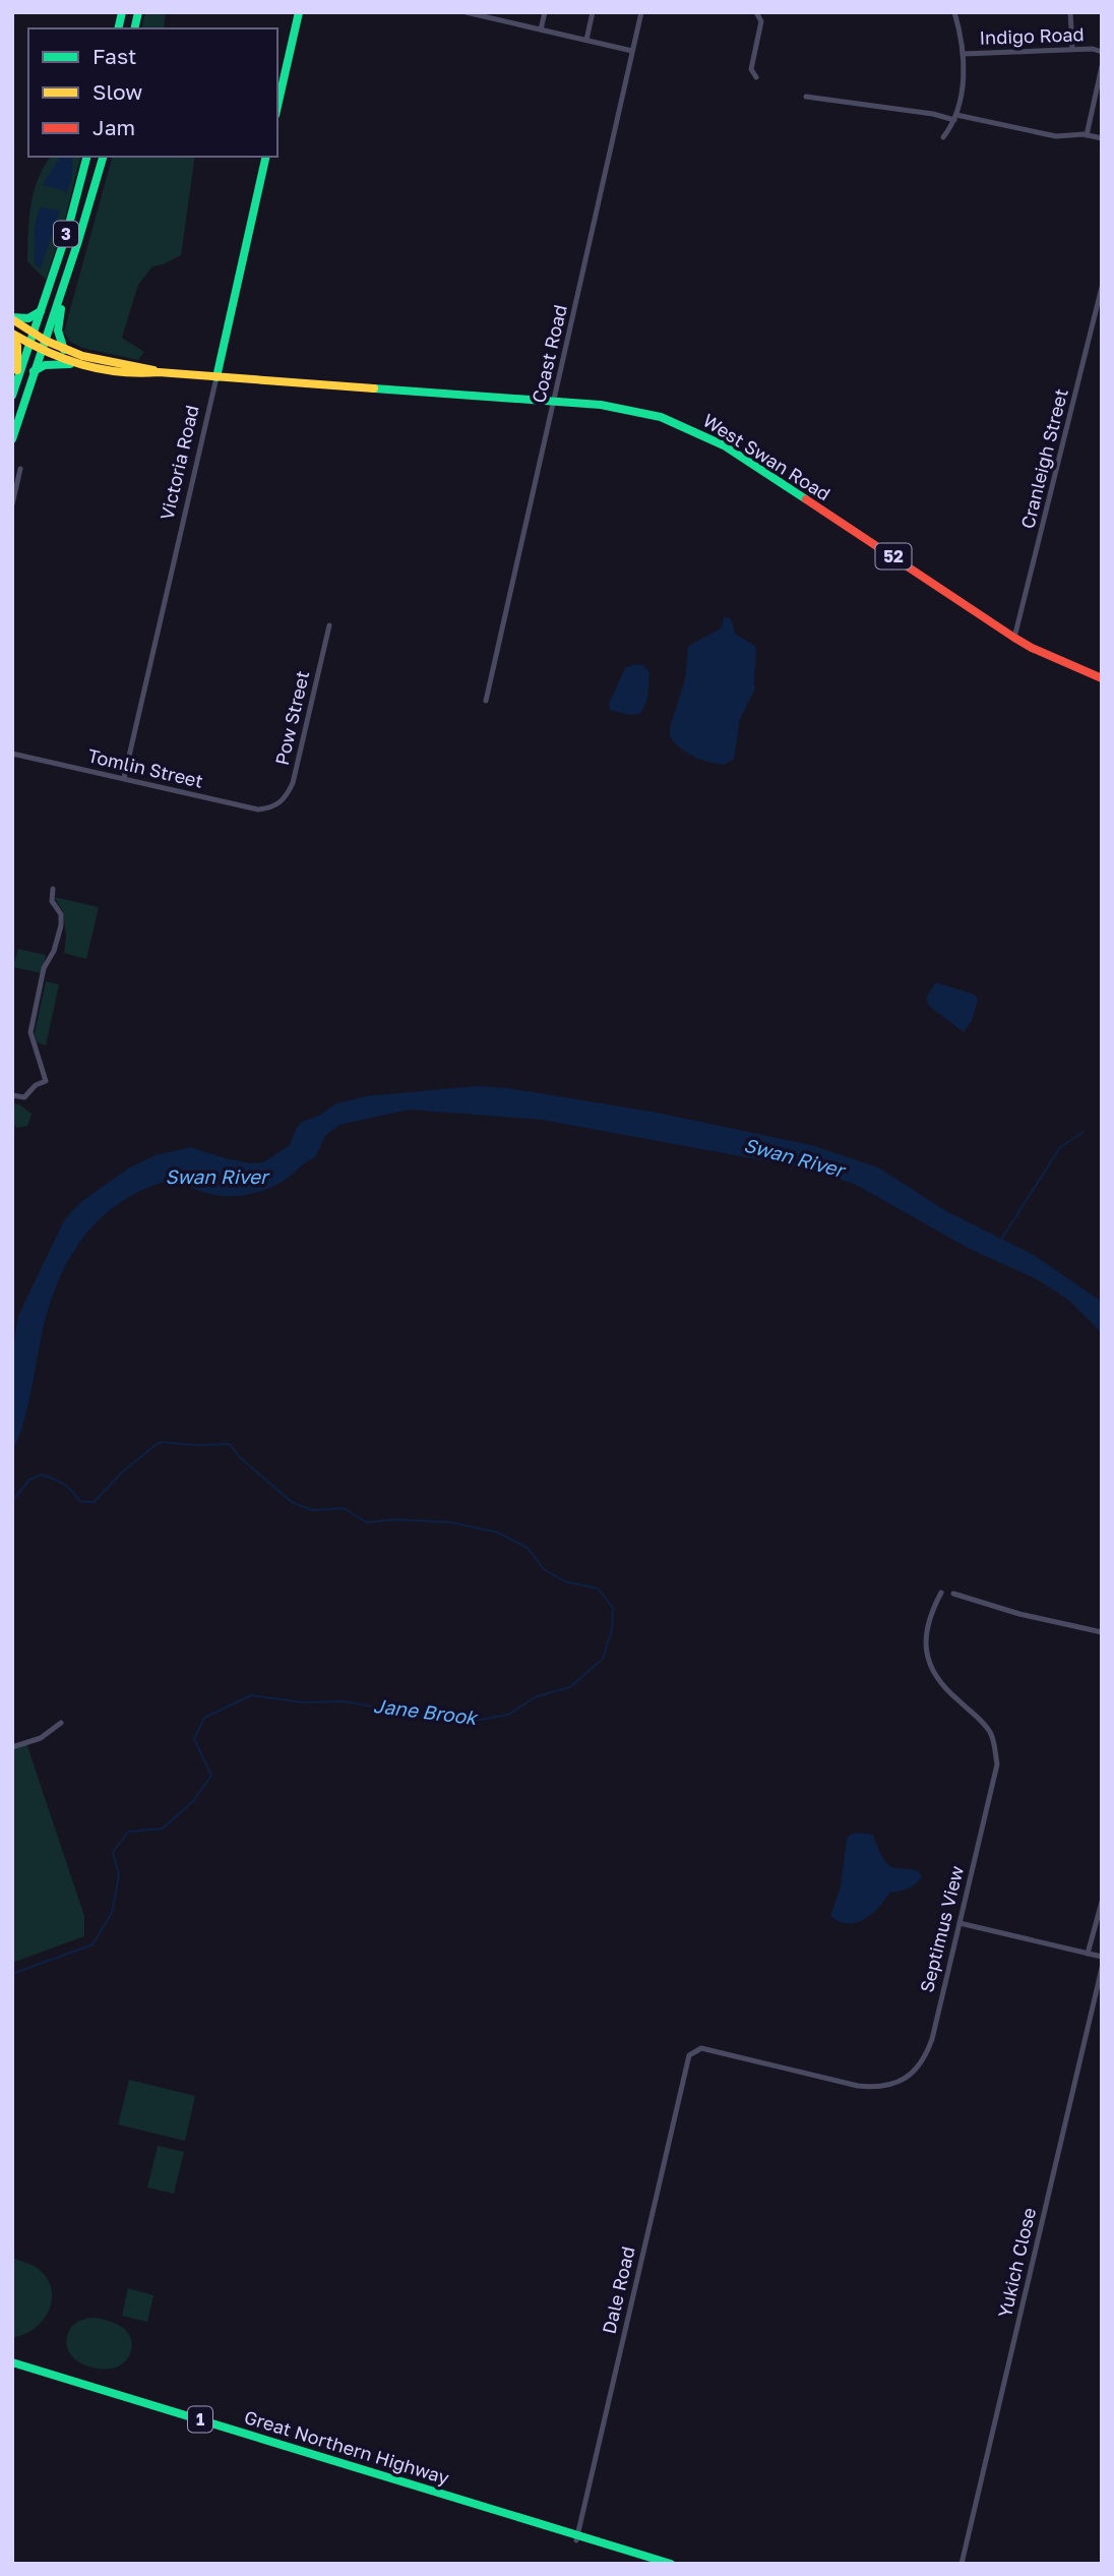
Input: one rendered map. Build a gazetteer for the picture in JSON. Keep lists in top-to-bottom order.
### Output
{
  "streets": {
    "main road": [
      "3",
      "West Swan Road",
      "Victoria Road",
      "52",
      "1",
      "Great Northern Highway"
    ],
    "street": [
      "Indigo Road",
      "Coast Road",
      "Cranleigh Street",
      "Pow Street",
      "Tomlin Street",
      "Septimus View",
      "Yukich Close",
      "Dale Road"
    ]
  },
  "crossings": [
    ["3", "West Swan Road"],
    ["Coast Road", "West Swan Road"],
    ["West Swan Road", "Cranleigh Street"],
    ["West Swan Road", "Victoria Road"],
    ["Victoria Road", "Tomlin Street"],
    ["Pow Street", "Tomlin Street"],
    ["Septimus View", "Dale Road"],
    ["Dale Road", "Great Northern Highway"]
  ],
  "water": ["Swan River", "Jane Brook"],
  "legend": ["Fast", "Slow", "Jam"]
}
